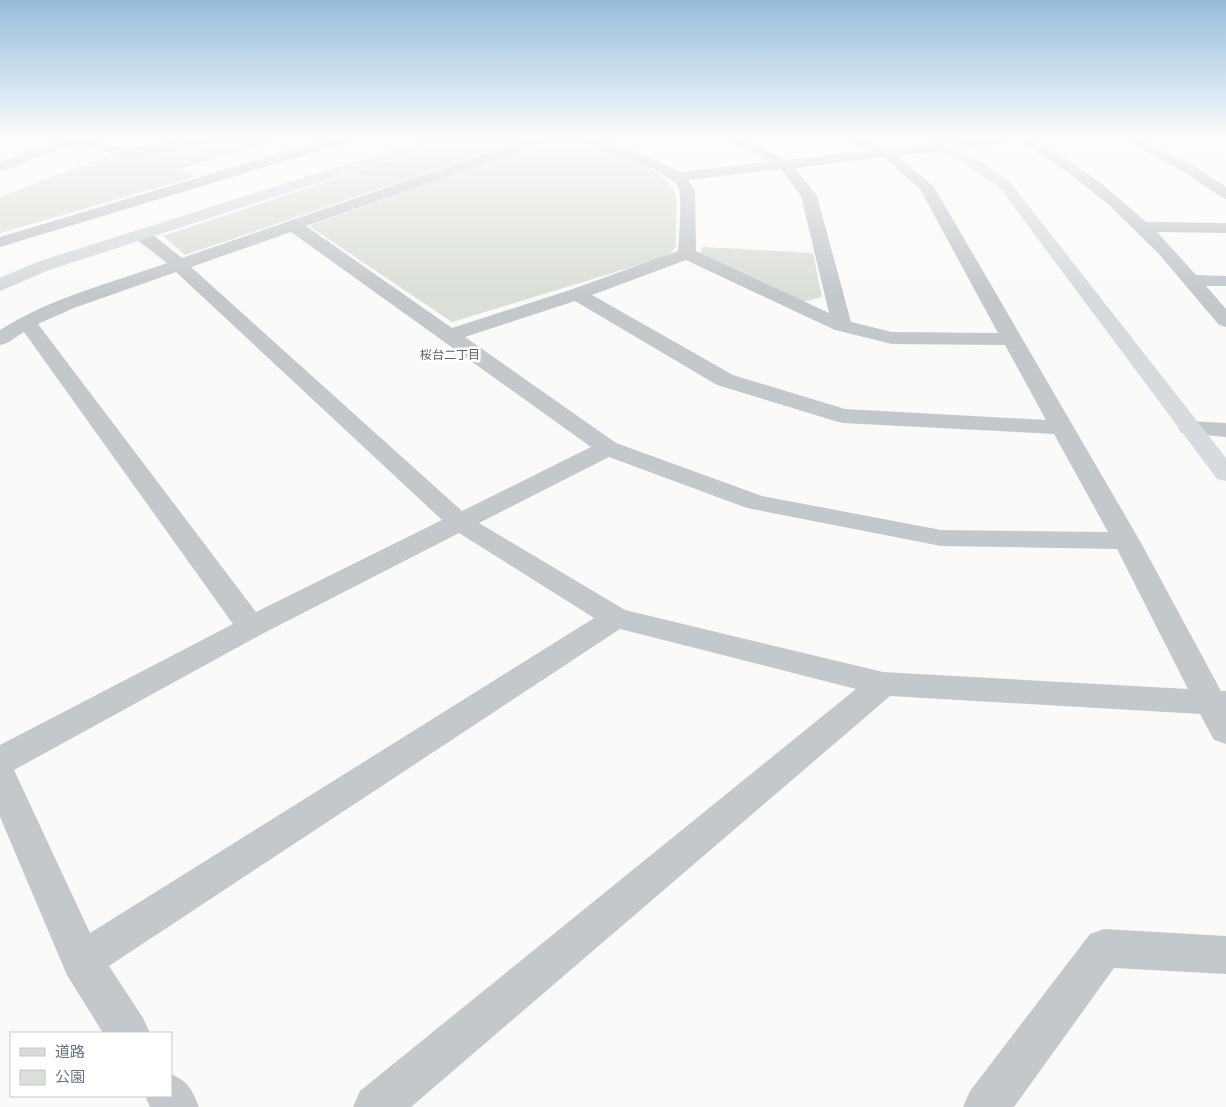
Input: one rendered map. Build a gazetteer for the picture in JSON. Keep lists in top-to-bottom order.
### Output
{
  "districts": ["桜台二丁目"],
  "legend": ["道路", "公園"]
}
